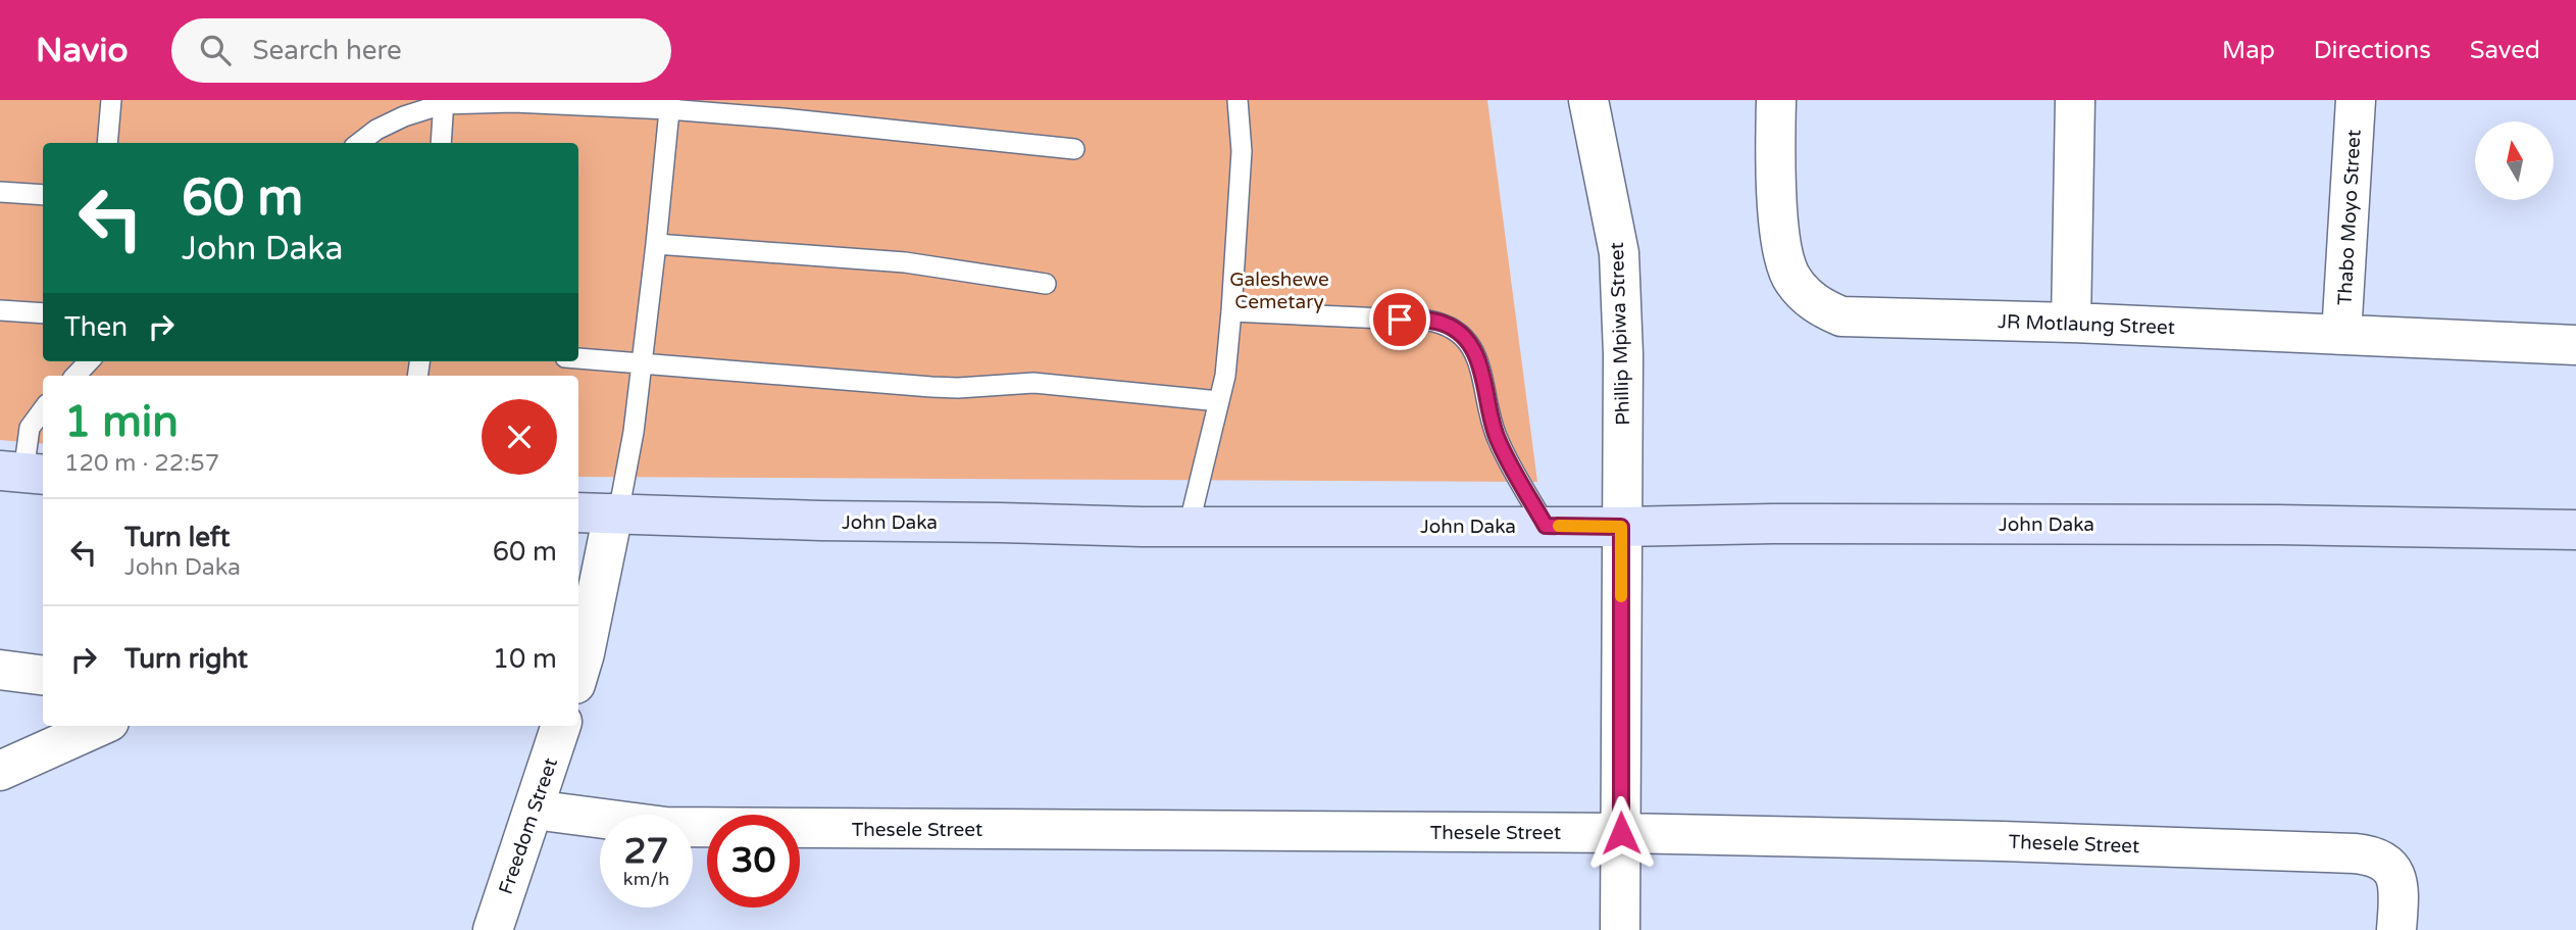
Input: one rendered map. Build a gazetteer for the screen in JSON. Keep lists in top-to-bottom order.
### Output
{
  "streets": {
    "street": [
      "Thabo Moyo Street",
      "JR Motlaung Street",
      "Phillip Mpiwa Street",
      "John Daka",
      "Freedom Street",
      "Thesele Street"
    ]
  },
  "crossings": [
    ["Thabo Moyo Street", "JR Motlaung Street"],
    ["Phillip Mpiwa Street", "John Daka"],
    ["Phillip Mpiwa Street", "Thesele Street"],
    ["Freedom Street", "Thesele Street"]
  ],
  "parks": ["Galeshewe Cemetary"],
  "north": "top",
  "page": {
    "header": "Navio",
    "search": "Search here",
    "nav": ["Map", "Directions", "Saved"],
    "turn": ["60 m", "John Daka"],
    "then": "Then",
    "heading": ["1 min", "120 m · 22:57"],
    "list": [
      {
        "name": "Turn left",
        "note": "John Daka",
        "value": "60 m"
      },
      {
        "name": "Turn right",
        "value": "10 m"
      }
    ],
    "speed": "27 km/h",
    "limit": "30"
  }
}
